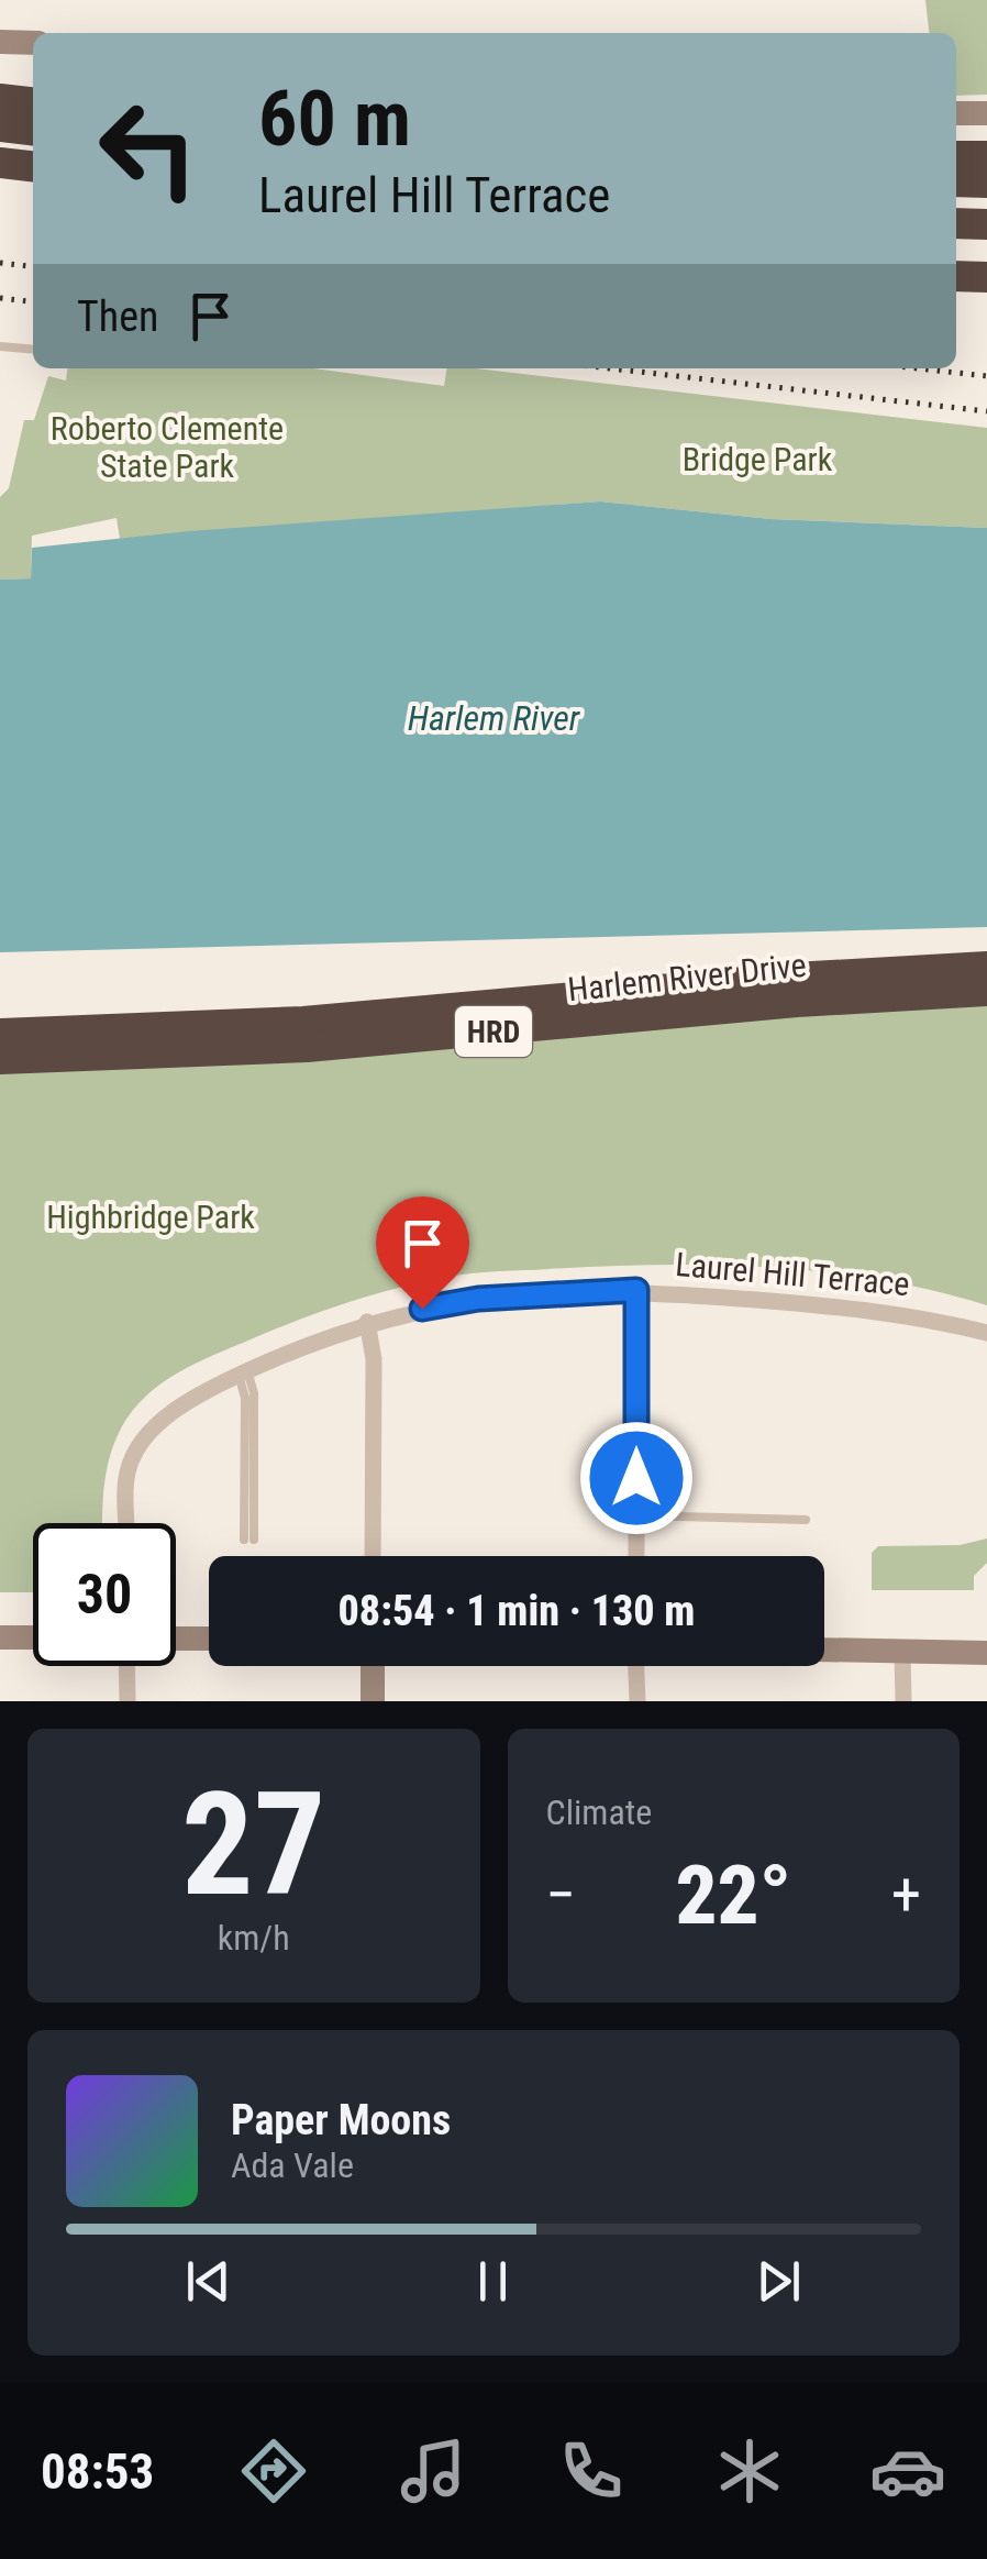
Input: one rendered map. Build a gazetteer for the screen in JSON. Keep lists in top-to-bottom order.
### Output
{
  "streets": {
    "highway": ["Harlem River Drive", "HRD"],
    "street": ["Laurel Hill Terrace"]
  },
  "water": ["Harlem River"],
  "parks": ["Roberto Clemente State Park", "Bridge Park", "Highbridge Park"],
  "page": {
    "turn": ["60 m", "Laurel Hill Terrace"],
    "then": "Then",
    "limit": "30",
    "trip": "08:54 · 1 min · 130 m",
    "tile": [
      ["27", "km/h"],
      "Climate"
    ],
    "heat": ["−", "22°", "+"],
    "song": ["Paper Moons", "Ada Vale"],
    "tabs": "08:53"
  }
}
